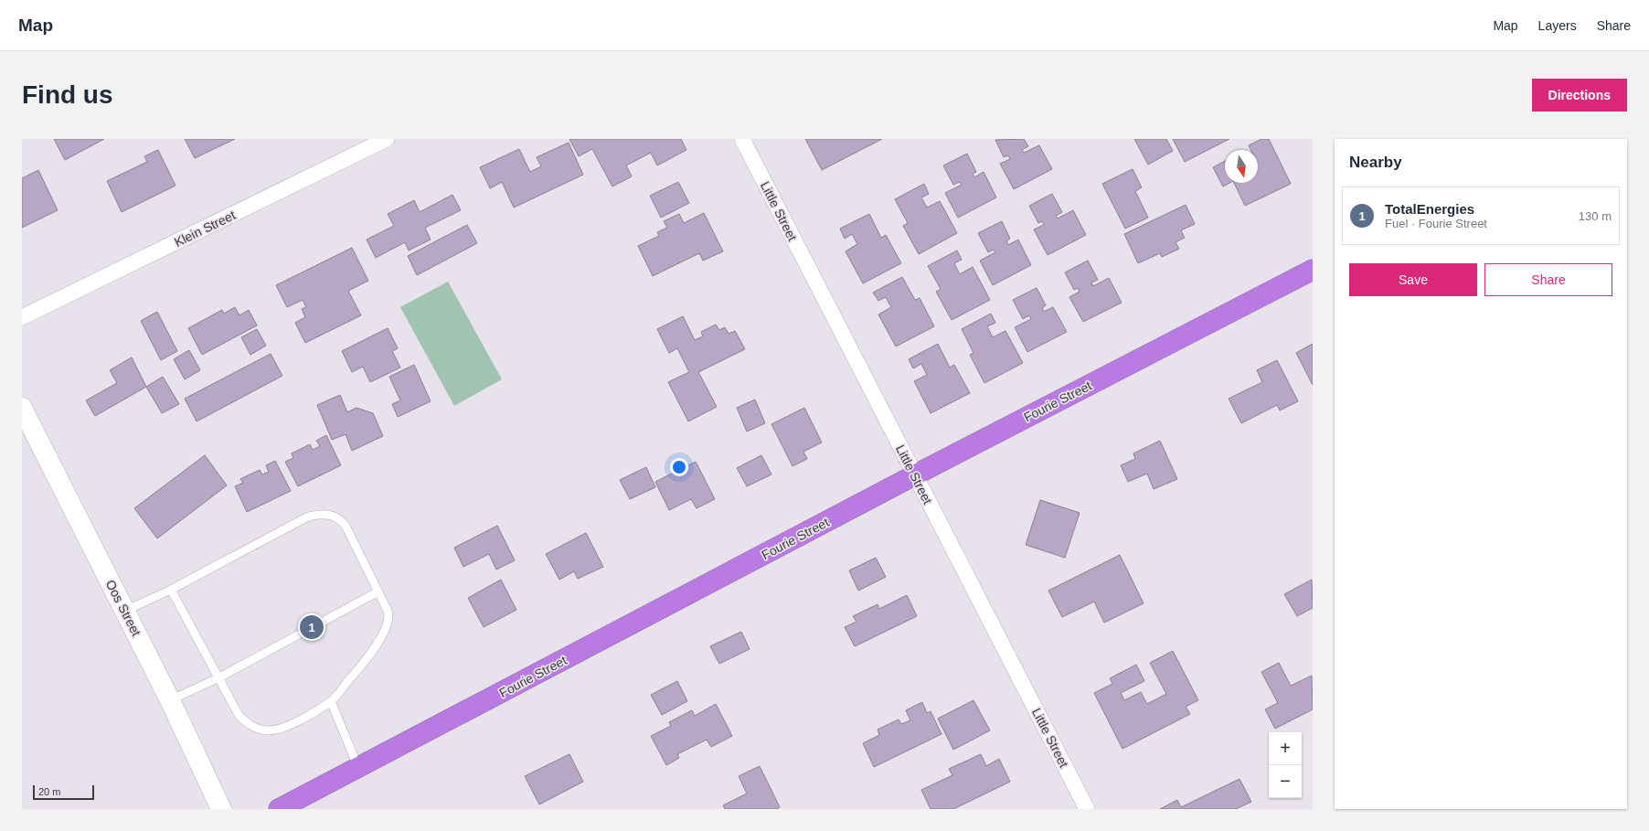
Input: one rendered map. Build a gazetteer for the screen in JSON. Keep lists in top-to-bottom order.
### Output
{
  "streets": {
    "highway": ["Fourie Street"],
    "street": ["Little Street", "Klein Street", "Oos Street"]
  },
  "crossings": [
    ["Little Street", "Fourie Street"]
  ],
  "scale_bar": "20 m",
  "north": "bottom",
  "page": {
    "header": "Map",
    "nav": ["Map", "Layers", "Share"],
    "buttons": [
      "Directions",
      ["Save", "Share"]
    ],
    "title": "Find us",
    "heading": "Nearby",
    "list": [
      {
        "mark": "1",
        "name": "TotalEnergies",
        "note": "Fuel · Fourie Street",
        "value": "130 m"
      }
    ],
    "pins": "1",
    "map_buttons": ["+", "−"],
    "scale": "20 m"
  }
}
